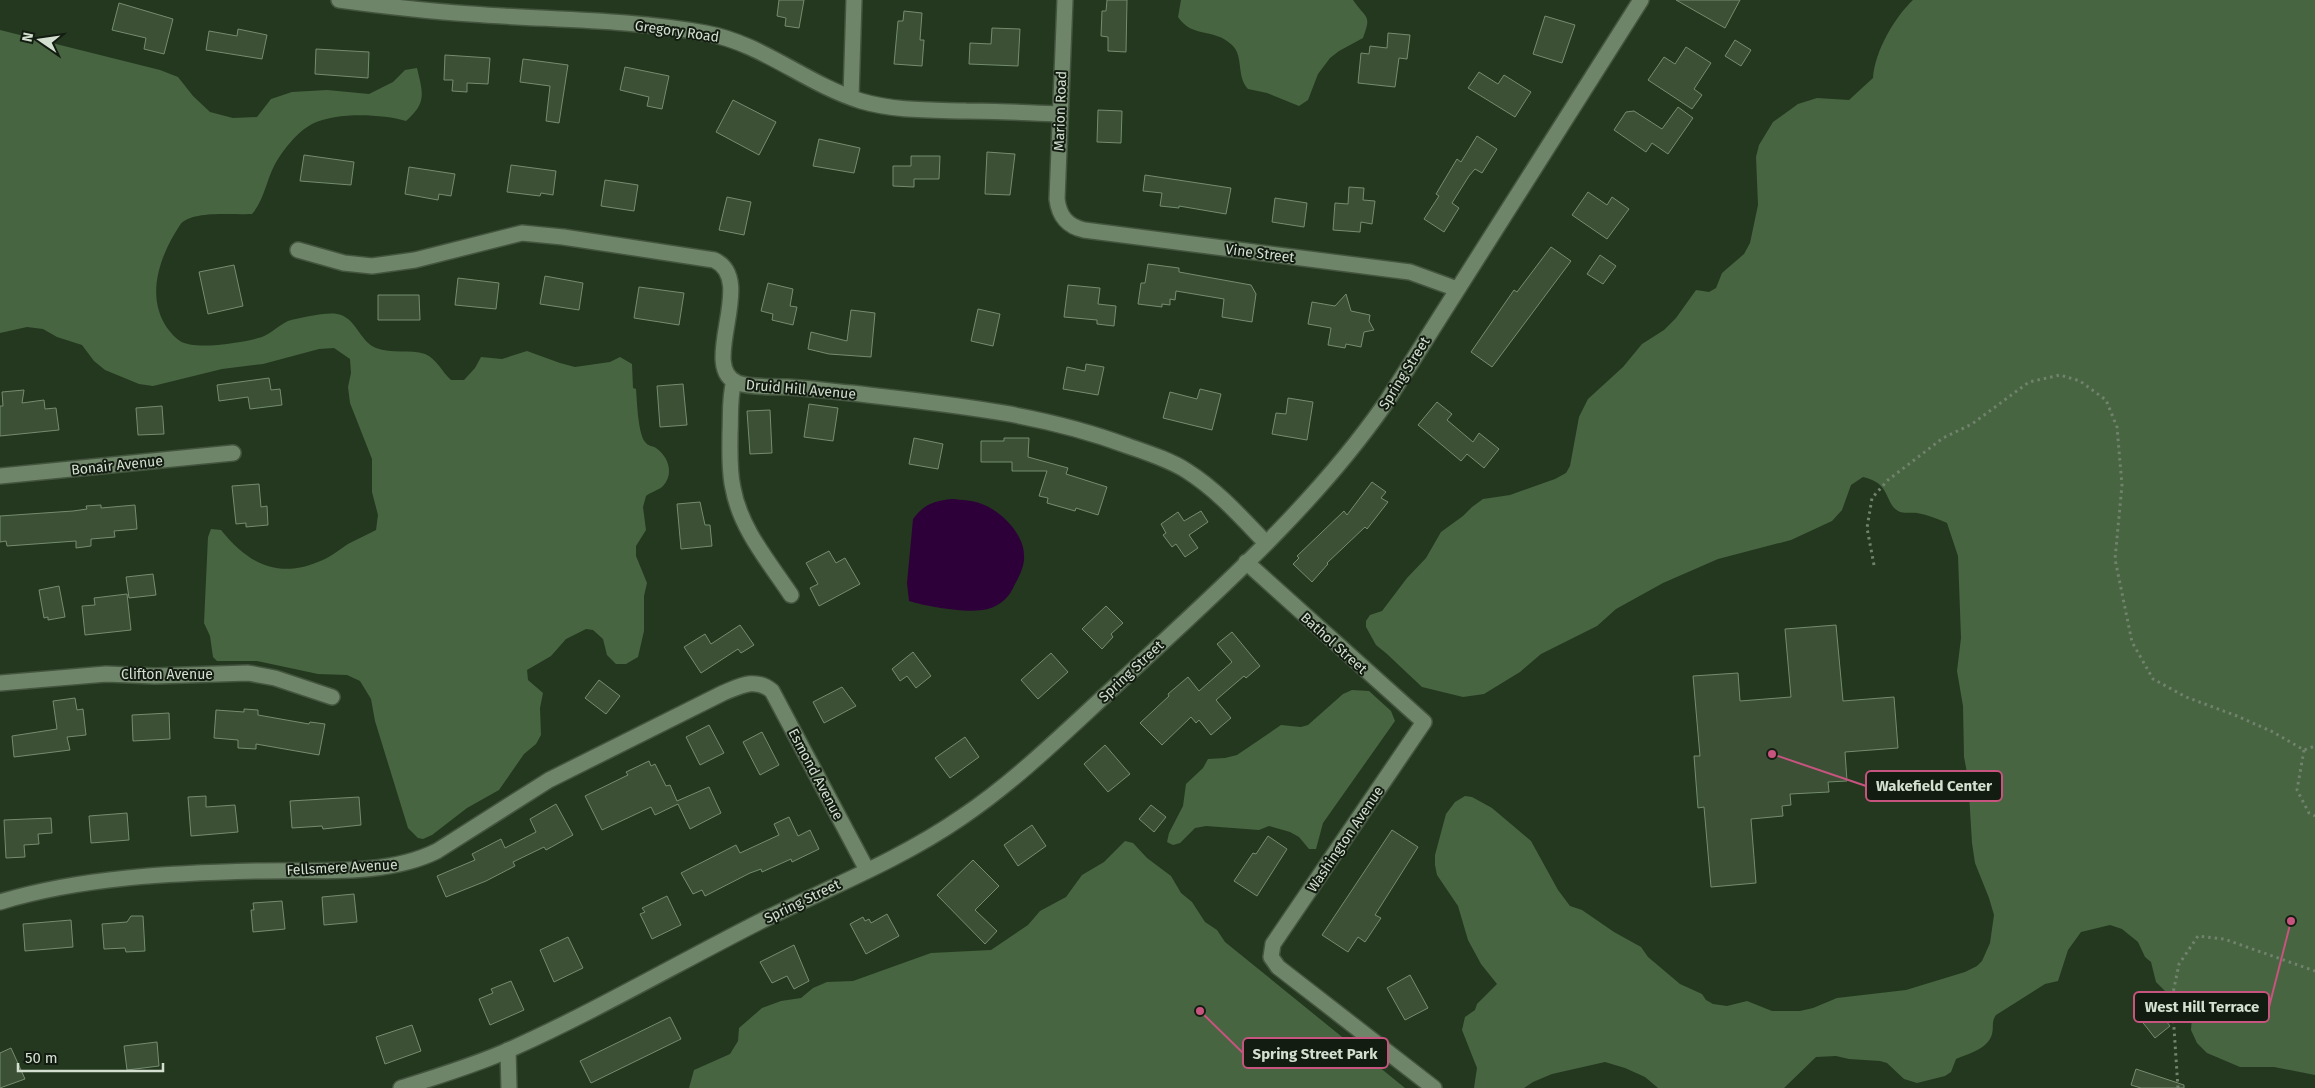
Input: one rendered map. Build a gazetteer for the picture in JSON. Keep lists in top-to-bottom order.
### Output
{
  "streets": {
    "street": [
      "Gregory Road",
      "Marion Road",
      "Vine Street",
      "Spring Street",
      "Druid Hill Avenue",
      "Bonair Avenue",
      "Bathol Street",
      "Clifton Avenue",
      "Esmond Avenue",
      "Washington Avenue",
      "Fellsmere Avenue"
    ]
  },
  "crossings": [
    ["Gregory Road", "Marion Road"],
    ["Marion Road", "Vine Street"],
    ["Vine Street", "Spring Street"],
    ["Spring Street", "Druid Hill Avenue"],
    ["Spring Street", "Bathol Street"],
    ["Spring Street", "Esmond Avenue"],
    ["Bathol Street", "Washington Avenue"],
    ["Esmond Avenue", "Fellsmere Avenue"]
  ],
  "places": ["Wakefield Center", "West Hill Terrace", "Spring Street Park"],
  "scale_bar": "50 m",
  "north": "left"
}
